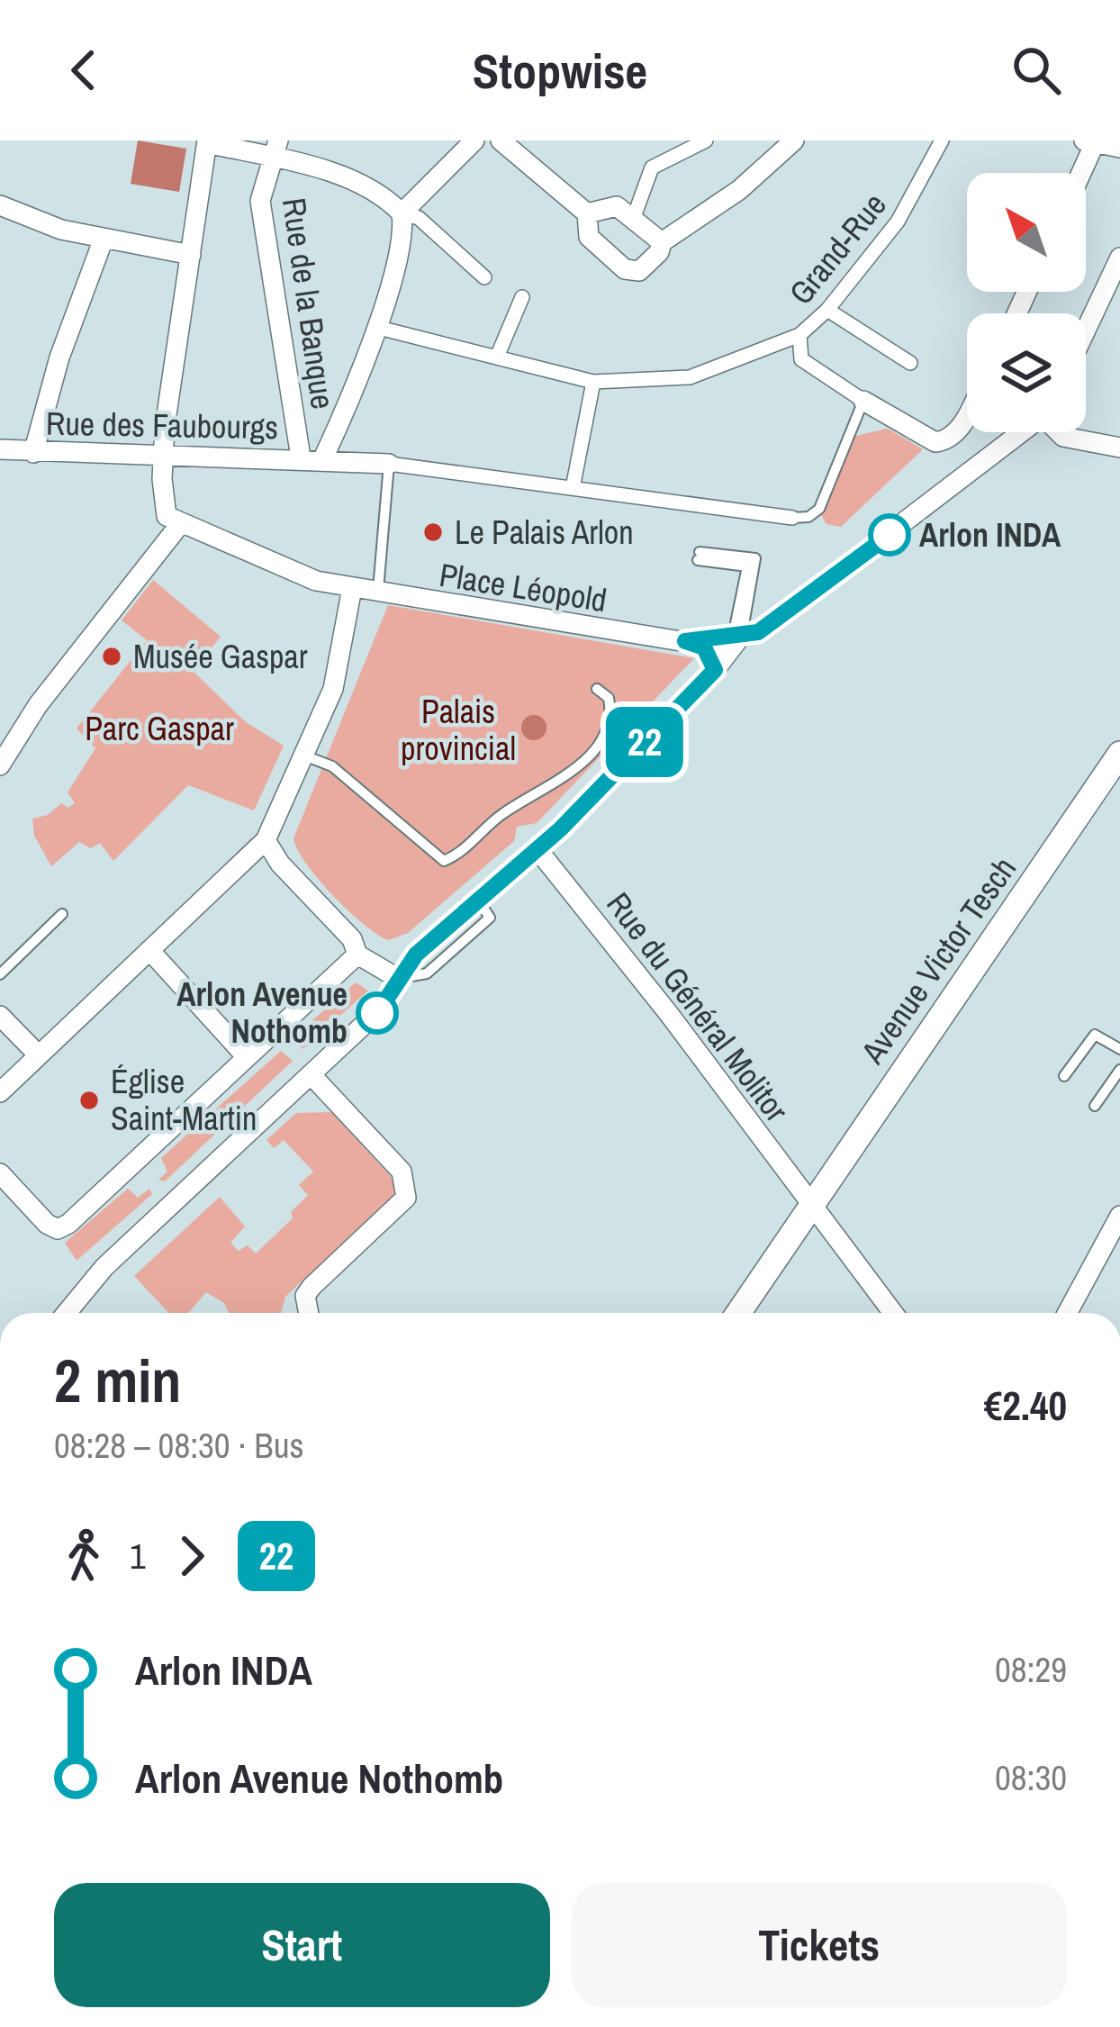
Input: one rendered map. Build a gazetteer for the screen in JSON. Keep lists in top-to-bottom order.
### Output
{
  "streets": {
    "main road": ["Avenue Victor Tesch"],
    "street": [
      "Grand-Rue",
      "Rue de la Banque",
      "Rue des Faubourgs",
      "Place Léopold",
      "Rue du Général Molitor"
    ]
  },
  "crossings": [
    ["Rue de la Banque", "Rue des Faubourgs"],
    ["Avenue Victor Tesch", "Rue du Général Molitor"]
  ],
  "parks": ["Palais provincial", "Parc Gaspar"],
  "places": [
    "Le Palais Arlon",
    "Arlon INDA",
    "Musée Gaspar",
    "Arlon Avenue Nothomb",
    "Église Saint-Martin"
  ],
  "lines": ["bus line 22"],
  "north": "top left",
  "page": {
    "header": "Stopwise",
    "on_map": "22",
    "heading": ["2 min", "08:28 – 08:30 · Bus", "€2.40"],
    "legs": ["1", "22"],
    "list": [
      {
        "name": "Arlon INDA",
        "value": "08:29"
      },
      {
        "name": "Arlon Avenue Nothomb",
        "value": "08:30"
      }
    ],
    "buttons": ["Start", "Tickets"]
  }
}
